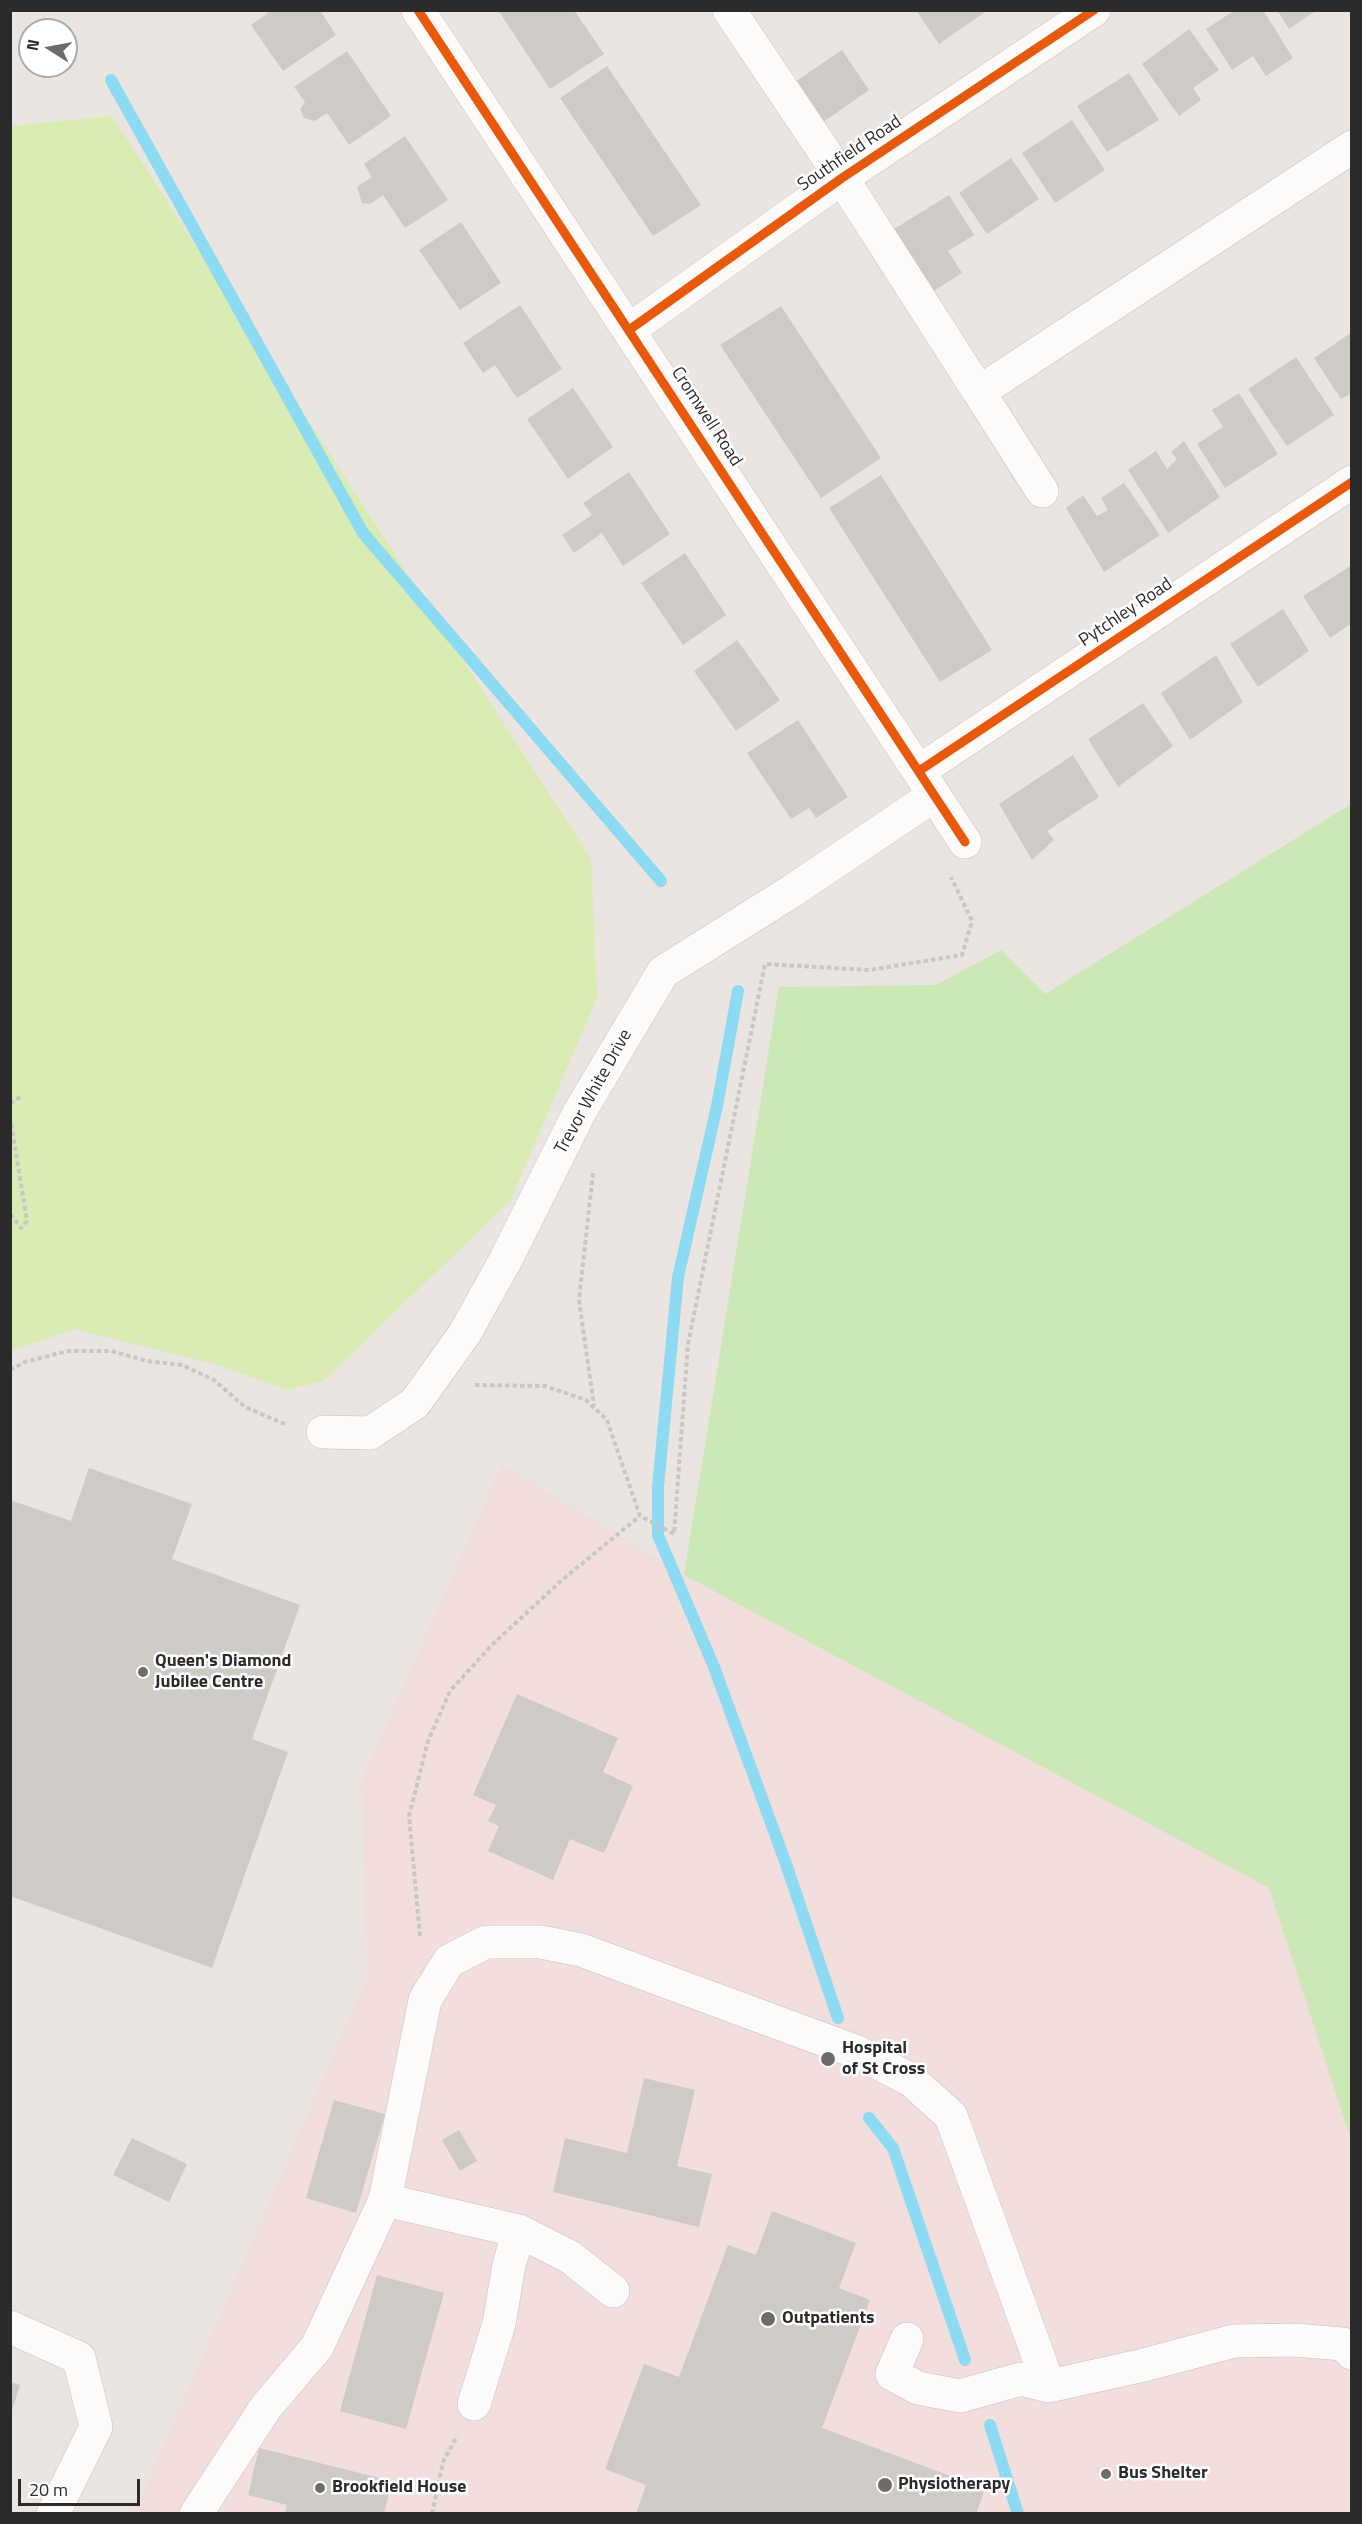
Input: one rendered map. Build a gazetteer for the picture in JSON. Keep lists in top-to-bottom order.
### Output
{
  "streets": {
    "street": [
      "Southfield Road",
      "Cromwell Road",
      "Pytchley Road",
      "Trevor White Drive"
    ]
  },
  "crossings": [
    ["Southfield Road", "Cromwell Road"],
    ["Cromwell Road", "Pytchley Road"],
    ["Cromwell Road", "Trevor White Drive"],
    ["Pytchley Road", "Trevor White Drive"]
  ],
  "places": [
    "Queen's Diamond Jubilee Centre",
    "Hospital of St Cross",
    "Outpatients",
    "Bus Shelter",
    "Physiotherapy",
    "Brookfield House"
  ],
  "scale_bar": "20 m",
  "north": "left"
}
